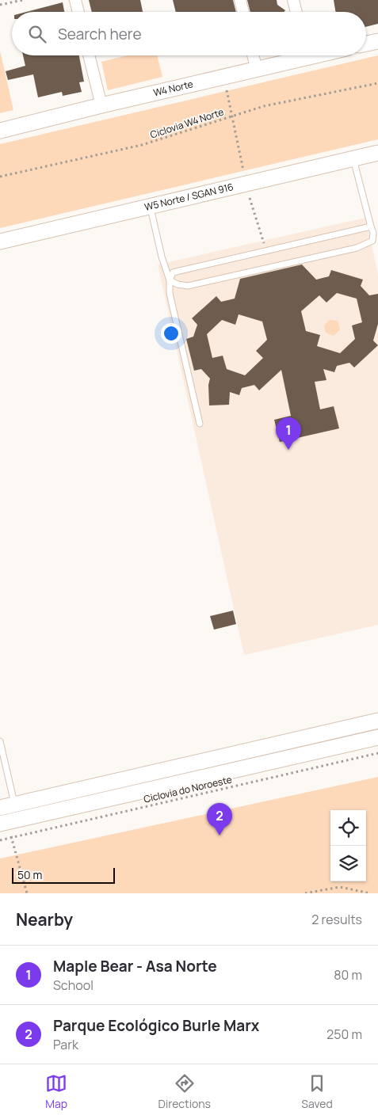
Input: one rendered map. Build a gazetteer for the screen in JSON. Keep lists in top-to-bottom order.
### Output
{
  "streets": {
    "main road": ["W4 Norte", "W5 Norte / SGAN 916"],
    "path": ["Ciclovia W4 Norte", "Ciclovia do Noroeste"]
  },
  "scale_bar": "50 m",
  "page": {
    "search": "Search here",
    "pins": ["1", "2"],
    "scale": "50 m",
    "heading": ["Nearby", "2 results"],
    "list": [
      {
        "mark": "1",
        "name": "Maple Bear - Asa Norte",
        "note": "School",
        "value": "80 m"
      },
      {
        "mark": "2",
        "name": "Parque Ecológico Burle Marx",
        "note": "Park",
        "value": "250 m"
      }
    ],
    "nav": ["Map", "Directions", "Saved"]
  }
}
